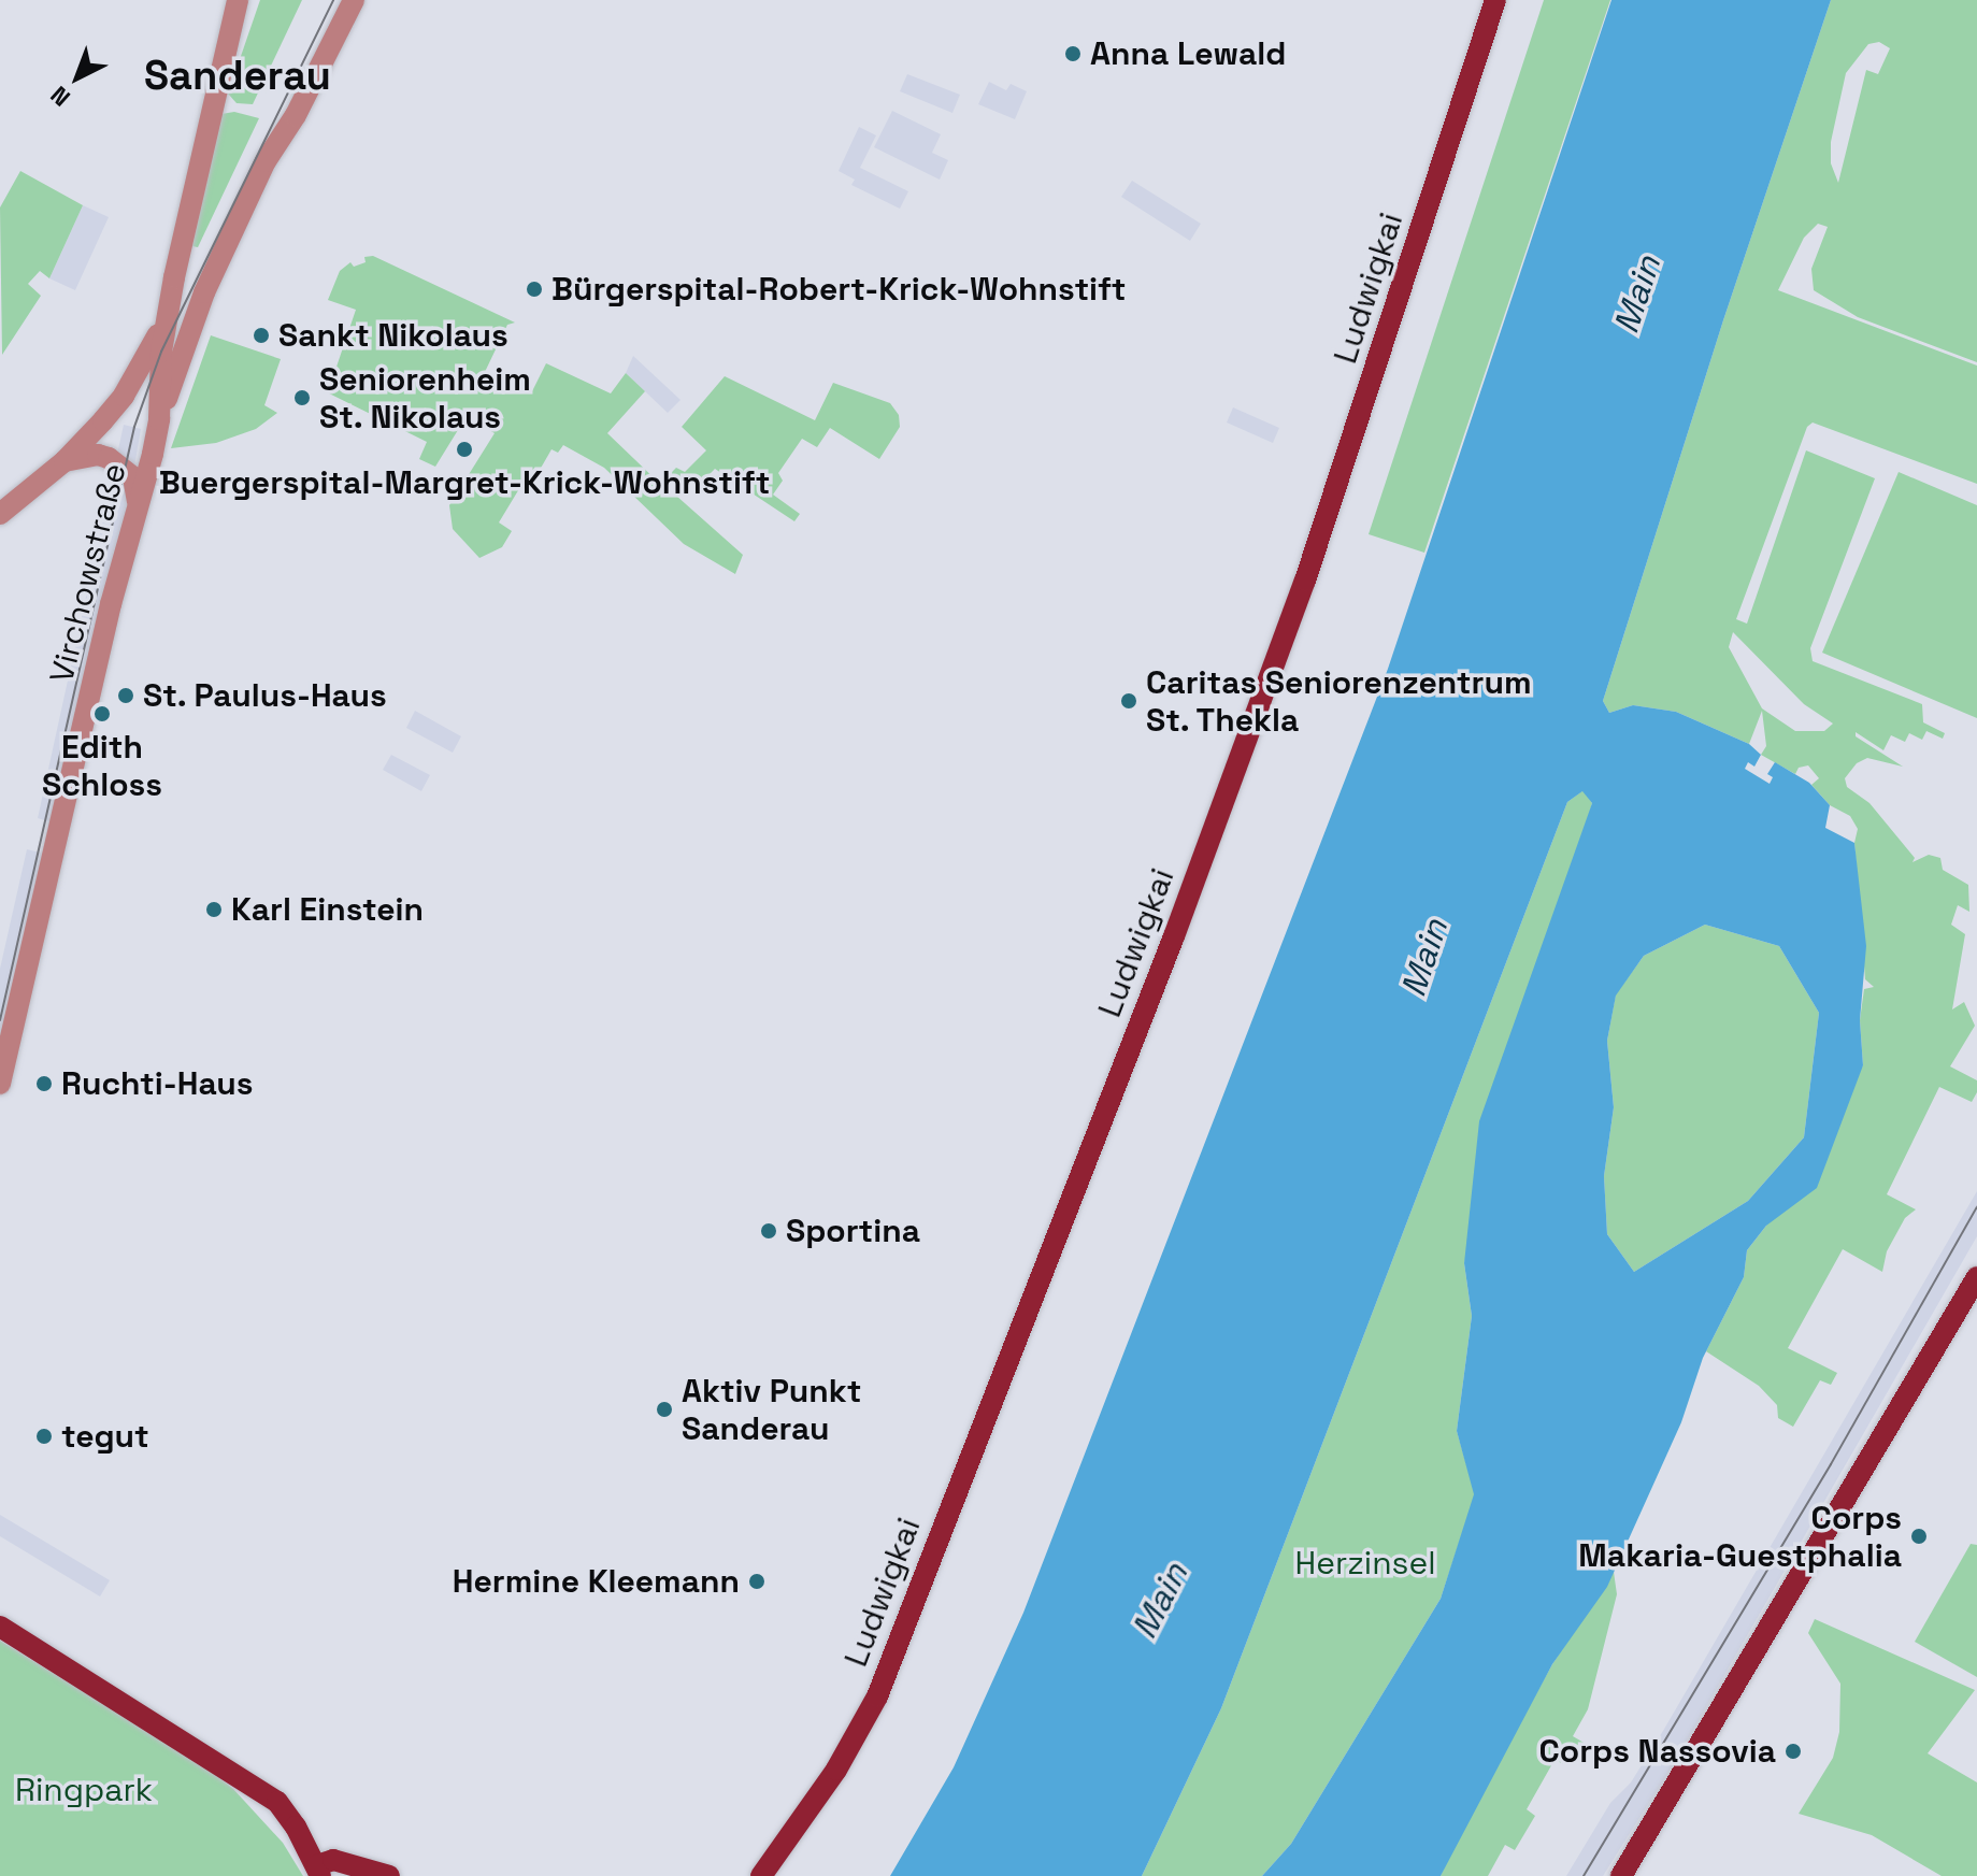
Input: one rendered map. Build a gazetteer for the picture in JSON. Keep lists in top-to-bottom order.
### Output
{
  "streets": {
    "main road": ["Ludwigkai"],
    "street": ["Virchowstraße"]
  },
  "districts": ["Sanderau"],
  "water": ["Main"],
  "parks": ["Herzinsel", "Ringpark"],
  "places": [
    "Anna Lewald",
    "Bürgerspital-Robert-Krick-Wohnstift",
    "Sankt Nikolaus",
    "Seniorenheim St. Nikolaus",
    "Buergerspital-Margret-Krick-Wohnstift",
    "St. Paulus-Haus",
    "Caritas Seniorenzentrum St. Thekla",
    "Edith Schloss",
    "Karl Einstein",
    "Ruchti-Haus",
    "Sportina",
    "Aktiv Punkt Sanderau",
    "tegut",
    "Corps Makaria-Guestphalia",
    "Hermine Kleemann",
    "Corps Nassovia"
  ],
  "north": "bottom left"
}
